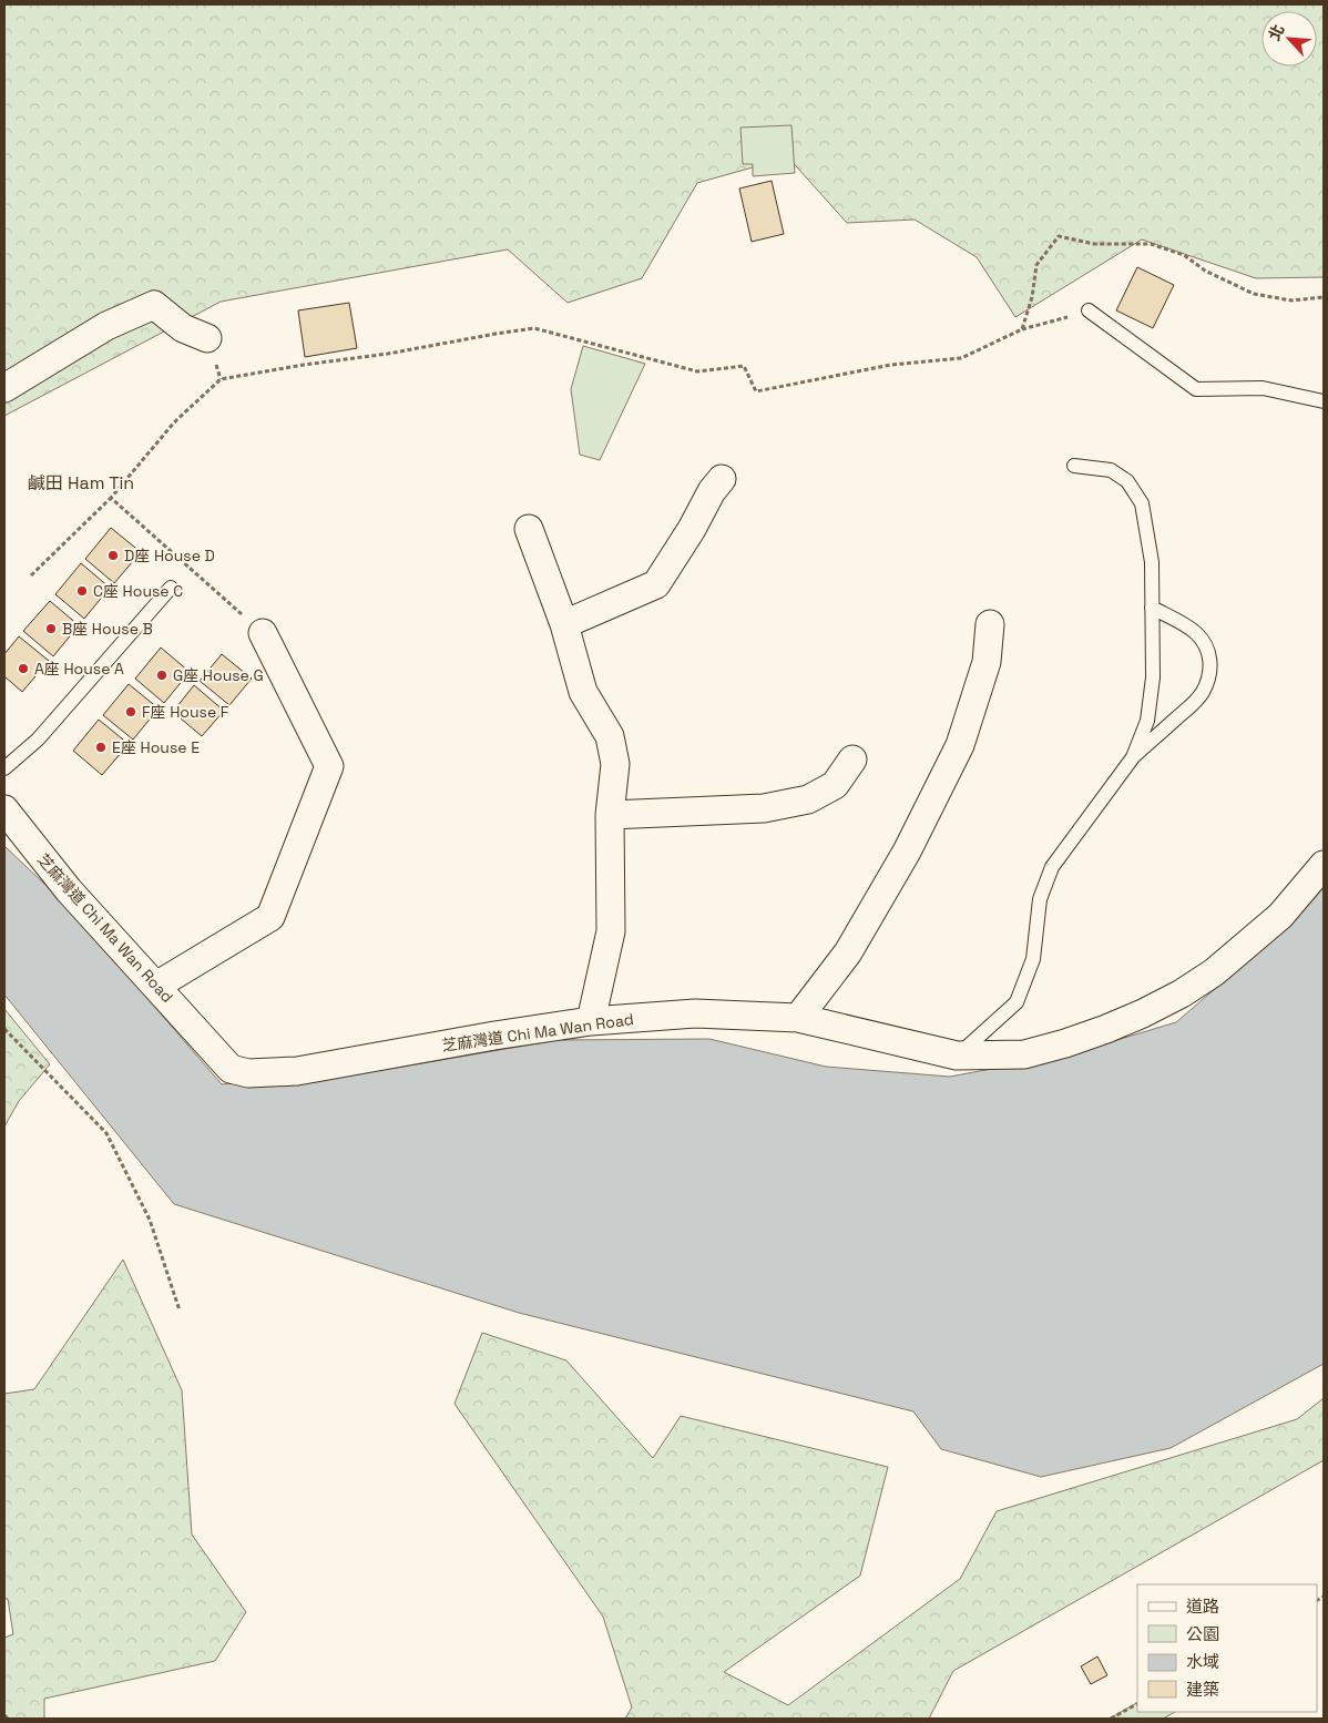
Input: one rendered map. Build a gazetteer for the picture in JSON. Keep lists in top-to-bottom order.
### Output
{
  "streets": {
    "street": ["芝麻灣道 Chi Ma Wan Road"]
  },
  "districts": ["鹹田 Ham Tin"],
  "places": [
    "D座 House D",
    "C座 House C",
    "B座 House B",
    "A座 House A",
    "G座 House G",
    "F座 House F",
    "E座 House E"
  ],
  "legend": [
    "道路",
    "公園",
    "水域",
    "建築"
  ],
  "north": "top left"
}
